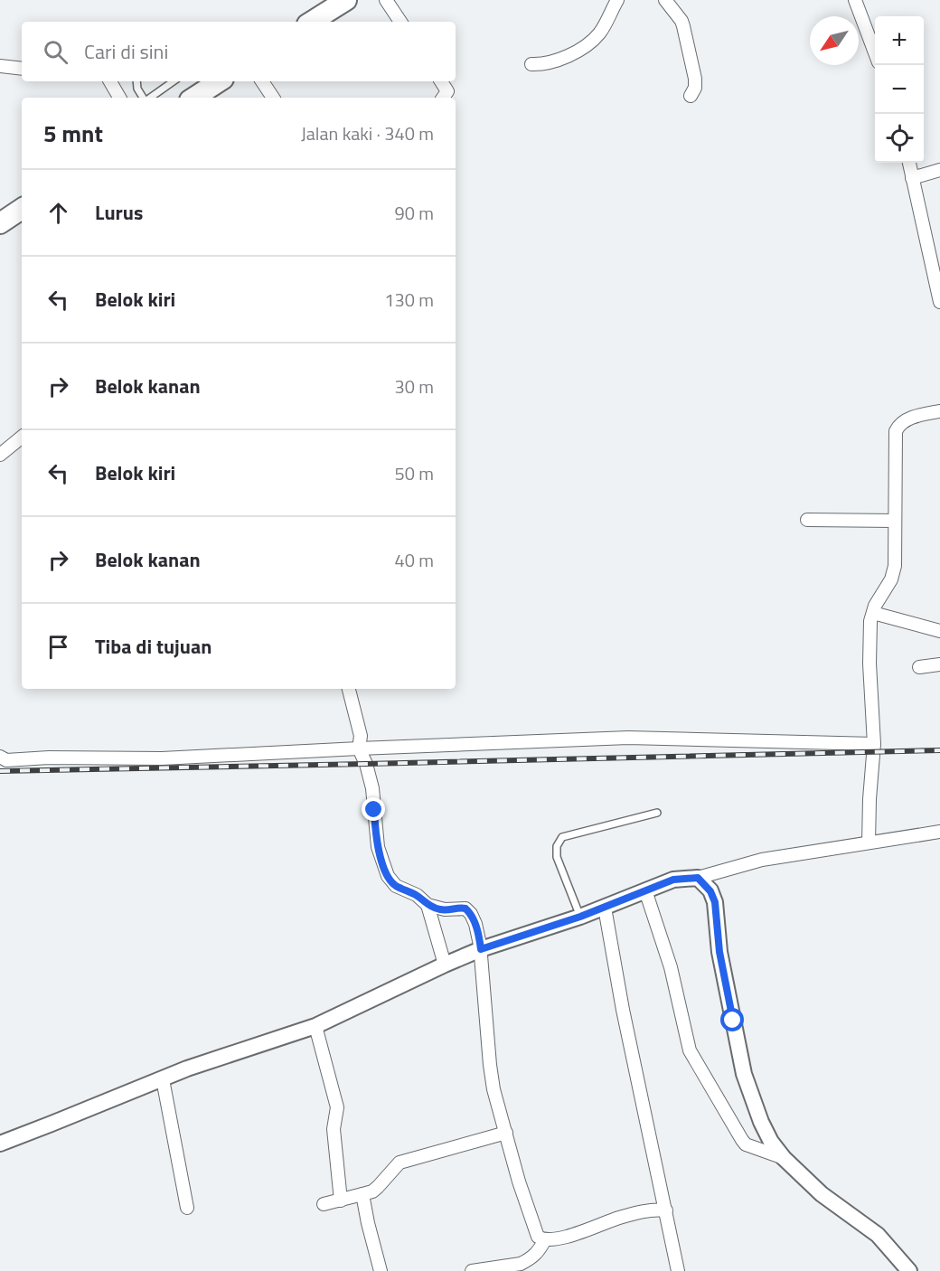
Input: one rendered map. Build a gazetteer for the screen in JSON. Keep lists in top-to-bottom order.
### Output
{
  "north": "bottom left",
  "page": {
    "map_buttons": ["+", "−"],
    "search": "Cari di sini",
    "heading": ["5 mnt", "Jalan kaki · 340 m"],
    "list": [
      ["Lurus", "90 m"],
      ["Belok kiri", "130 m"],
      ["Belok kanan", "30 m"],
      ["Belok kiri", "50 m"],
      ["Belok kanan", "40 m"],
      "Tiba di tujuan"
    ]
  }
}
